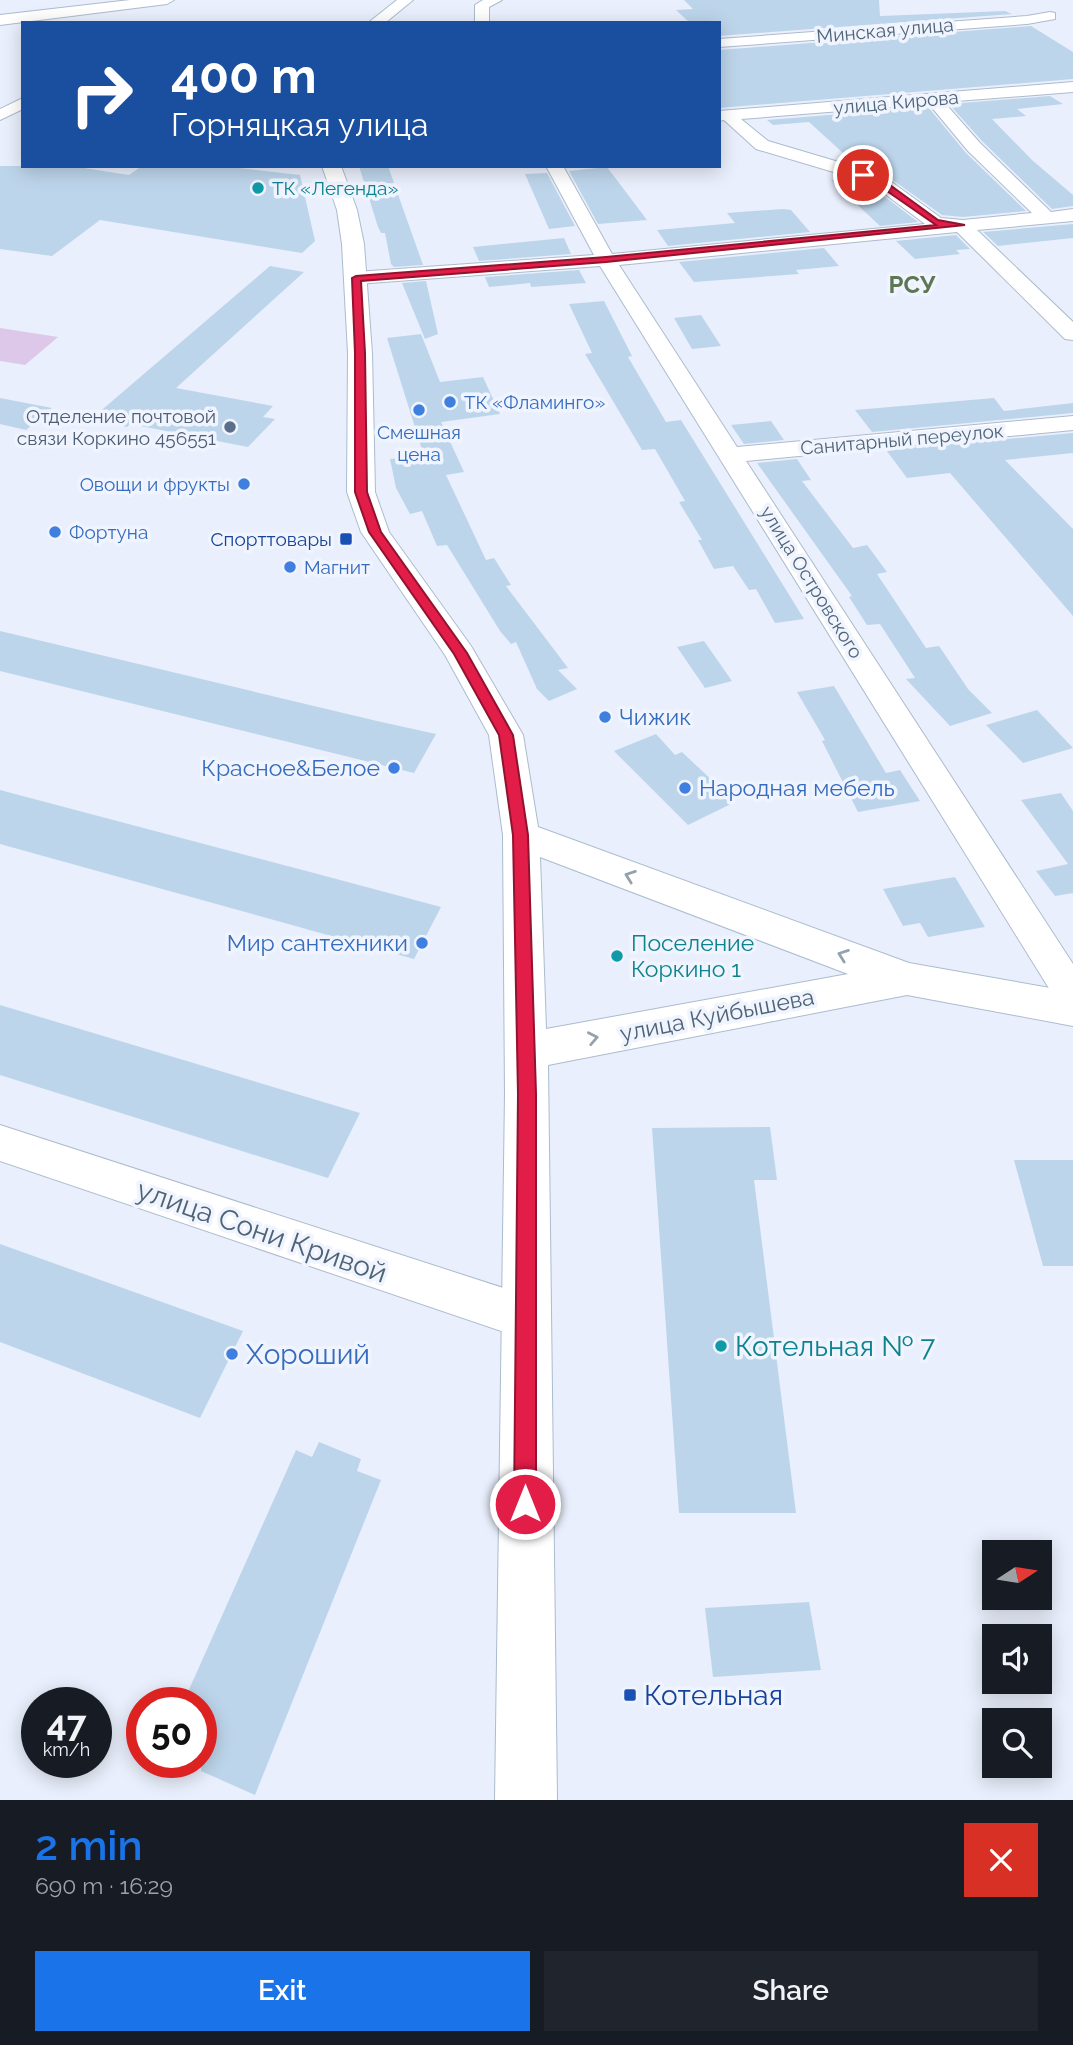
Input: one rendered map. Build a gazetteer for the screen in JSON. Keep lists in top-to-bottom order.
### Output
{
  "streets": {
    "main road": ["улица Куйбышева"],
    "street": [
      "Минская улица",
      "улица Кирова",
      "Санитарный переулок",
      "улица Островского",
      "улица Сони Кривой"
    ]
  },
  "crossings": [
    ["Санитарный переулок", "улица Островского"]
  ],
  "districts": ["РСУ"],
  "places": {
    "other": [
      "ТК «Легенда»",
      "ТК «Фламинго»",
      "Смешная цена",
      "Отделение почтовой связи Коркино 456551",
      "Овощи и фрукты",
      "Фортуна",
      "Магнит",
      "Чижик",
      "Красное&Белое",
      "Народная мебель",
      "Мир сантехники",
      "Поселение Коркино 1",
      "Котельная № 7",
      "Хороший"
    ],
    "transit": ["Спорттовары", "Котельная"]
  },
  "north": "right",
  "page": {
    "turn": ["400 m", "Горняцкая улица"],
    "speed": "47 km/h",
    "limit": "50",
    "heading": ["2 min", "690 m · 16:29"],
    "buttons": ["Exit", "Share"]
  }
}
